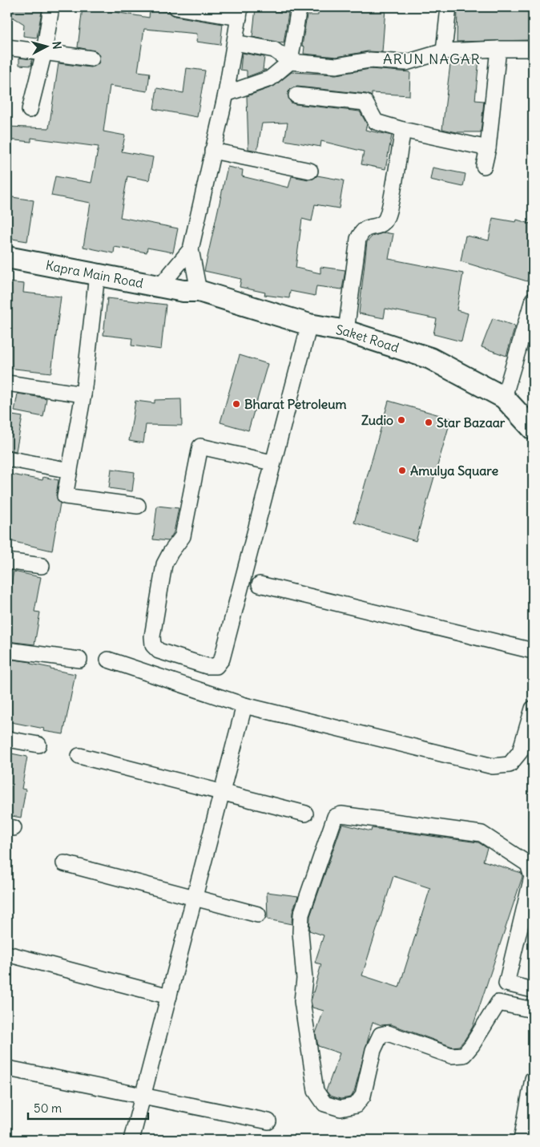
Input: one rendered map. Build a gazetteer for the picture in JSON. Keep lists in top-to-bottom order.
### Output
{
  "streets": {
    "street": ["Kapra Main Road", "Saket Road"]
  },
  "crossings": [
    ["Kapra Main Road", "Saket Road"]
  ],
  "districts": ["ARUN NAGAR"],
  "places": [
    "Bharat Petroleum",
    "Zudio",
    "Star Bazaar",
    "Amulya Square"
  ],
  "scale_bar": "50 m",
  "north": "right"
}
